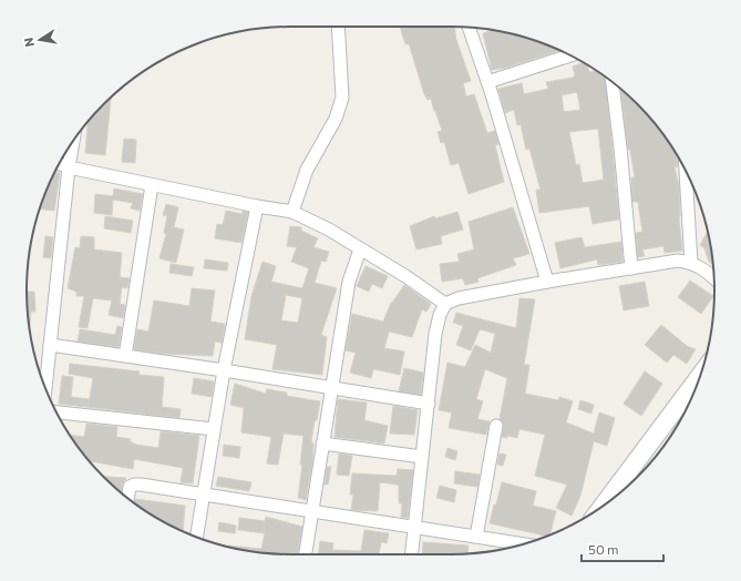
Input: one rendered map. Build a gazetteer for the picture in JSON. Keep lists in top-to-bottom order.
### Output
{
  "scale_bar": "50 m",
  "north": "left"
}
